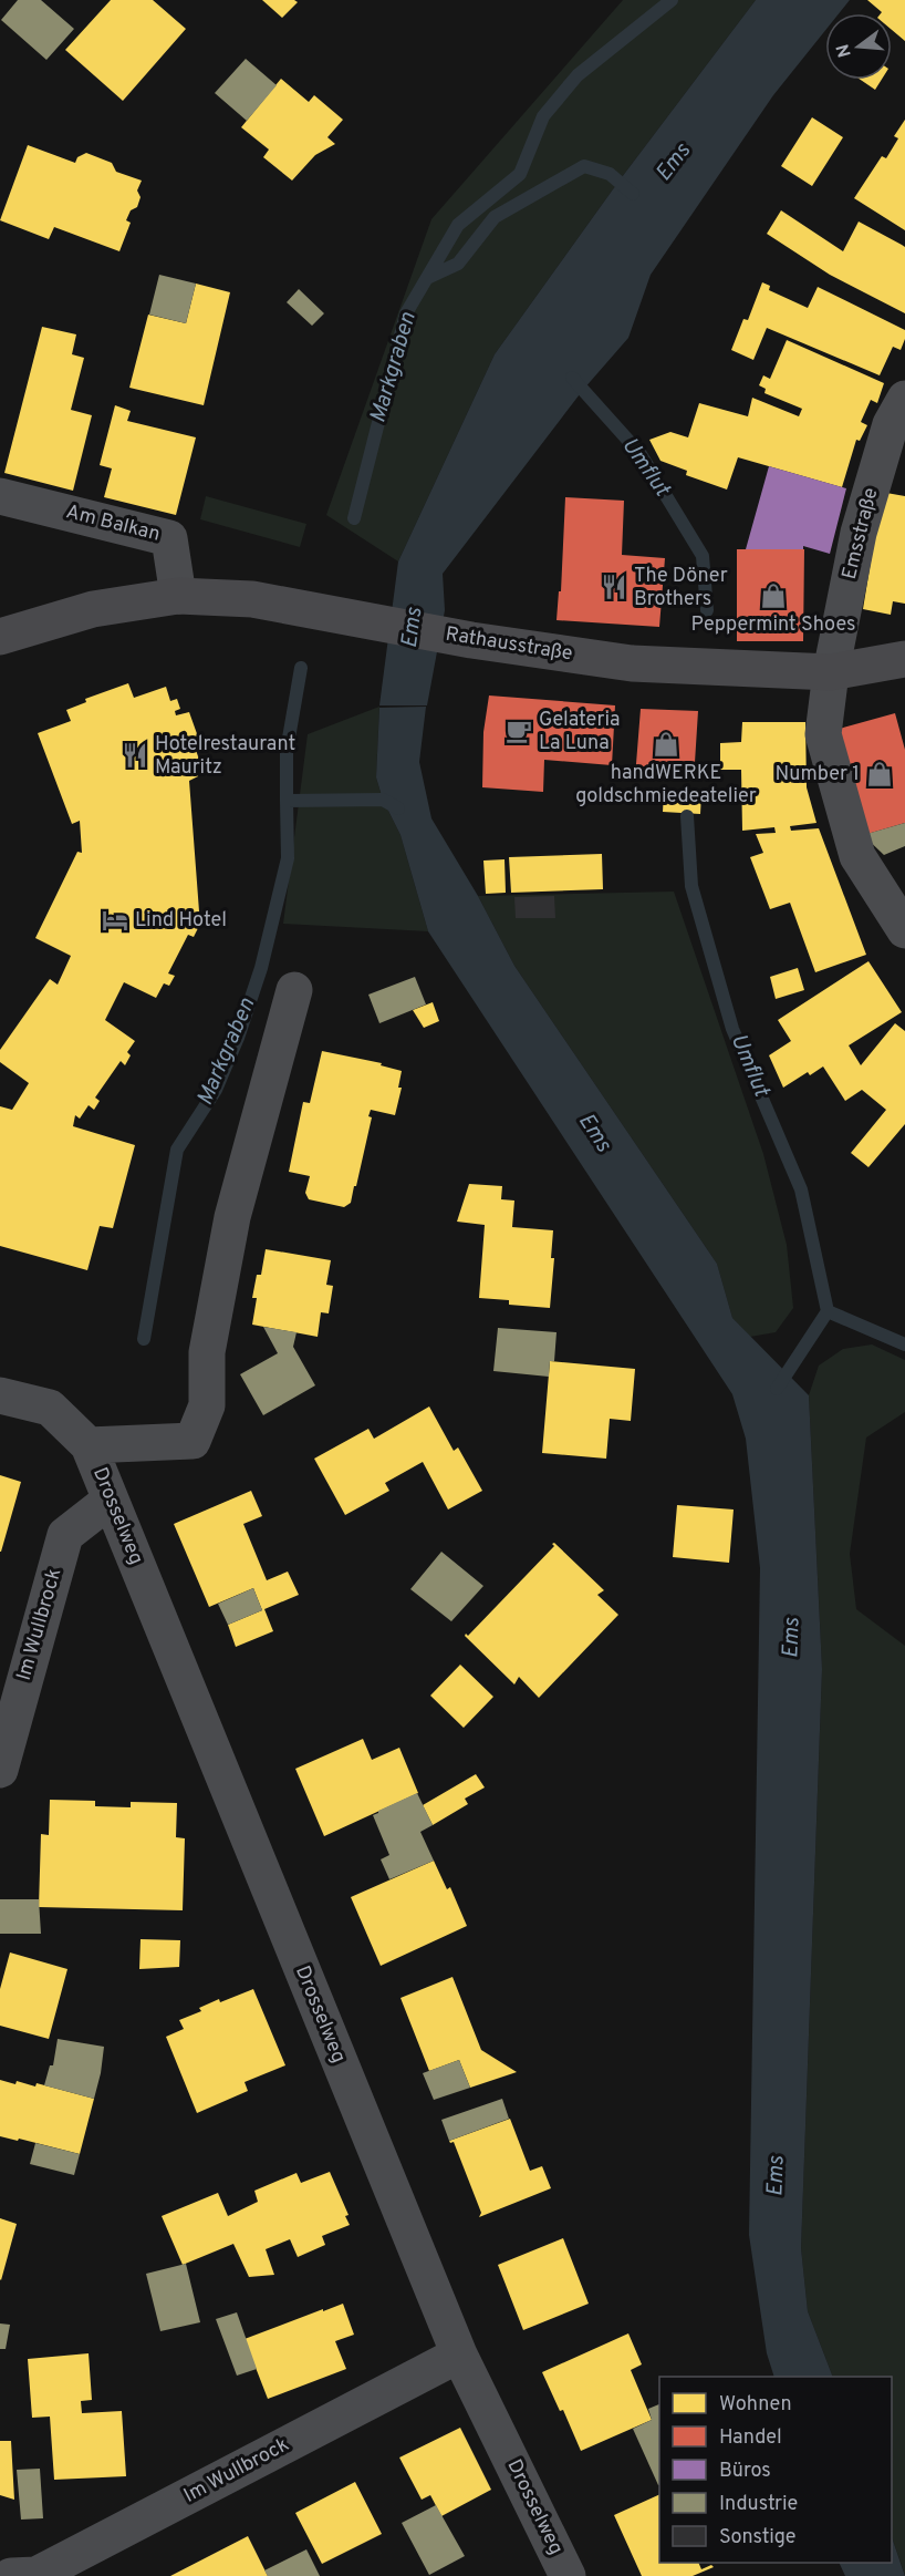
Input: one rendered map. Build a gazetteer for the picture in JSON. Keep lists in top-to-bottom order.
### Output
{
  "streets": {
    "street": [
      "Am Balkan",
      "Emsstraße",
      "Rathausstraße",
      "Drosselweg",
      "Im Wullbrock"
    ]
  },
  "crossings": [
    ["Am Balkan", "Rathausstraße"],
    ["Emsstraße", "Rathausstraße"],
    ["Drosselweg", "Im Wullbrock"]
  ],
  "water": ["Ems", "Markgraben", "Umflut"],
  "places": {
    "restaurant": ["The Döner Brothers", "Hotelrestaurant Mauritz"],
    "shop": ["Peppermint Shoes", "handWERKE goldschmiedeatelier", "Number 1"],
    "cafe": ["Gelateria La Luna"],
    "hotel": ["Lind Hotel"]
  },
  "legend": [
    "Wohnen",
    "Handel",
    "Büros",
    "Industrie",
    "Sonstige"
  ],
  "north": "left"
}
